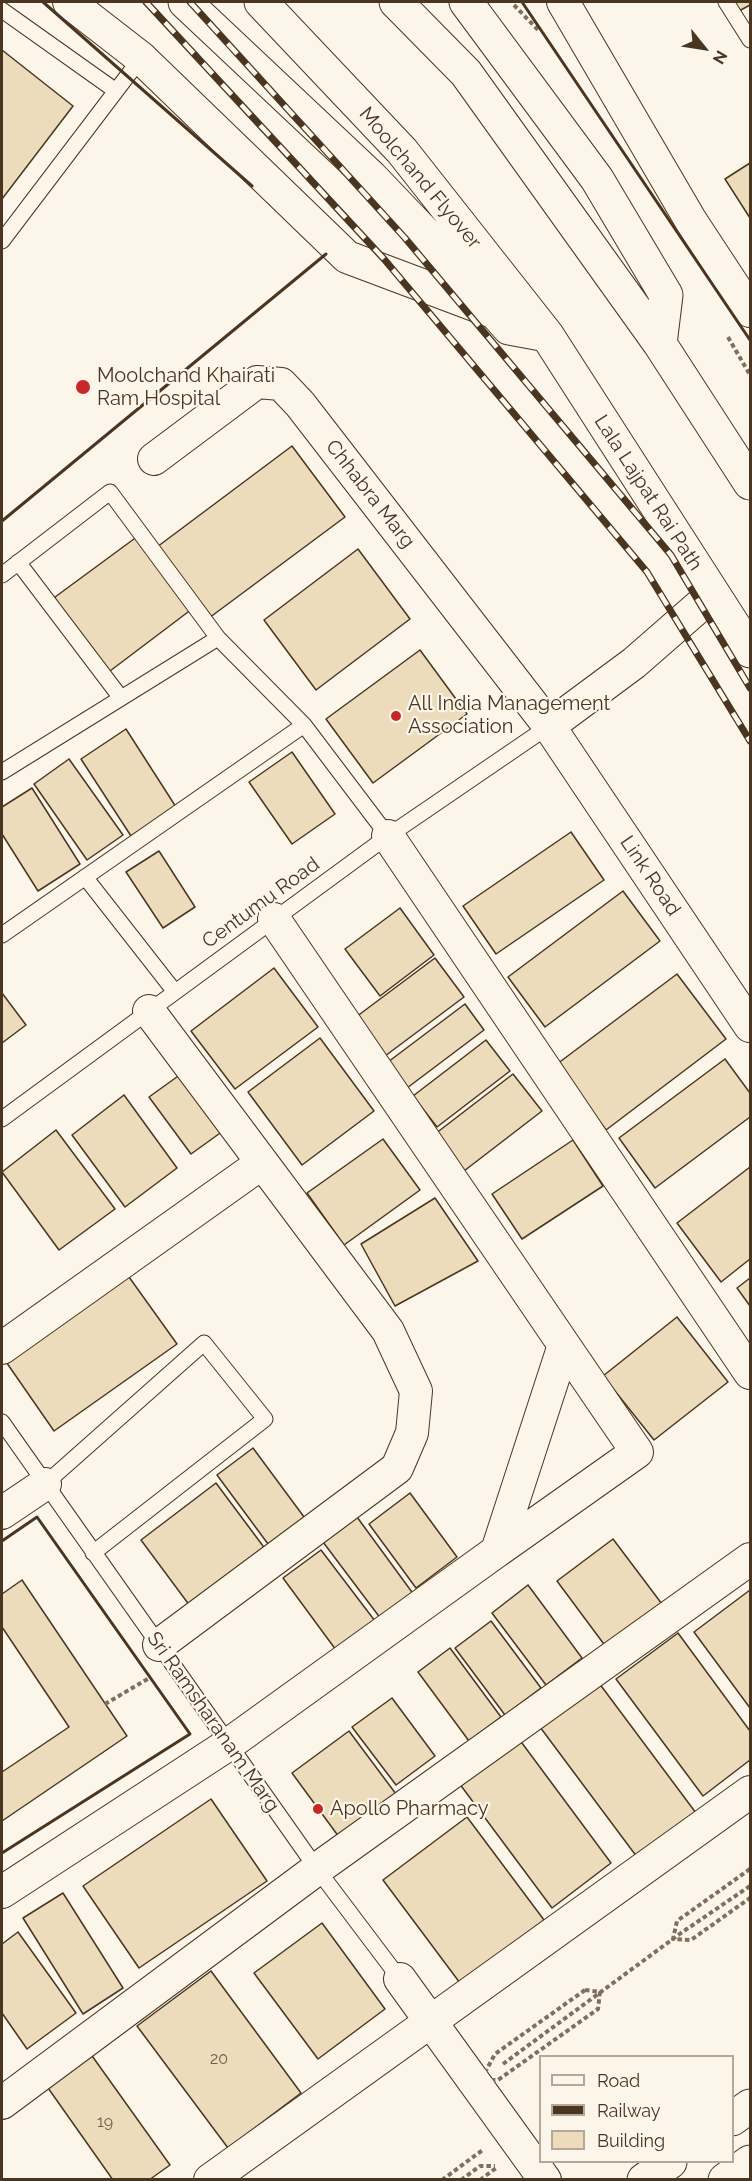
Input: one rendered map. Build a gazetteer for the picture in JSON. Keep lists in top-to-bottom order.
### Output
{
  "streets": {
    "main road": ["Moolchand Flyover", "Lala Lajpat Rai Path"],
    "street": ["Chhabra Marg", "Link Road", "Sri Ramsharanam Marg"],
    "lane": ["Centumu Road"]
  },
  "crossings": [
    ["Moolchand Flyover", "Lala Lajpat Rai Path"],
    ["Chhabra Marg", "Link Road"],
    ["Chhabra Marg", "Centumu Road"],
    ["Link Road", "Centumu Road"]
  ],
  "places": ["Moolchand Khairati Ram Hospital", "All India Management Association", "Apollo Pharmacy"],
  "house_numbers": ["20", "19"],
  "legend": ["Road", "Railway", "Building"],
  "north": "bottom right"
}
